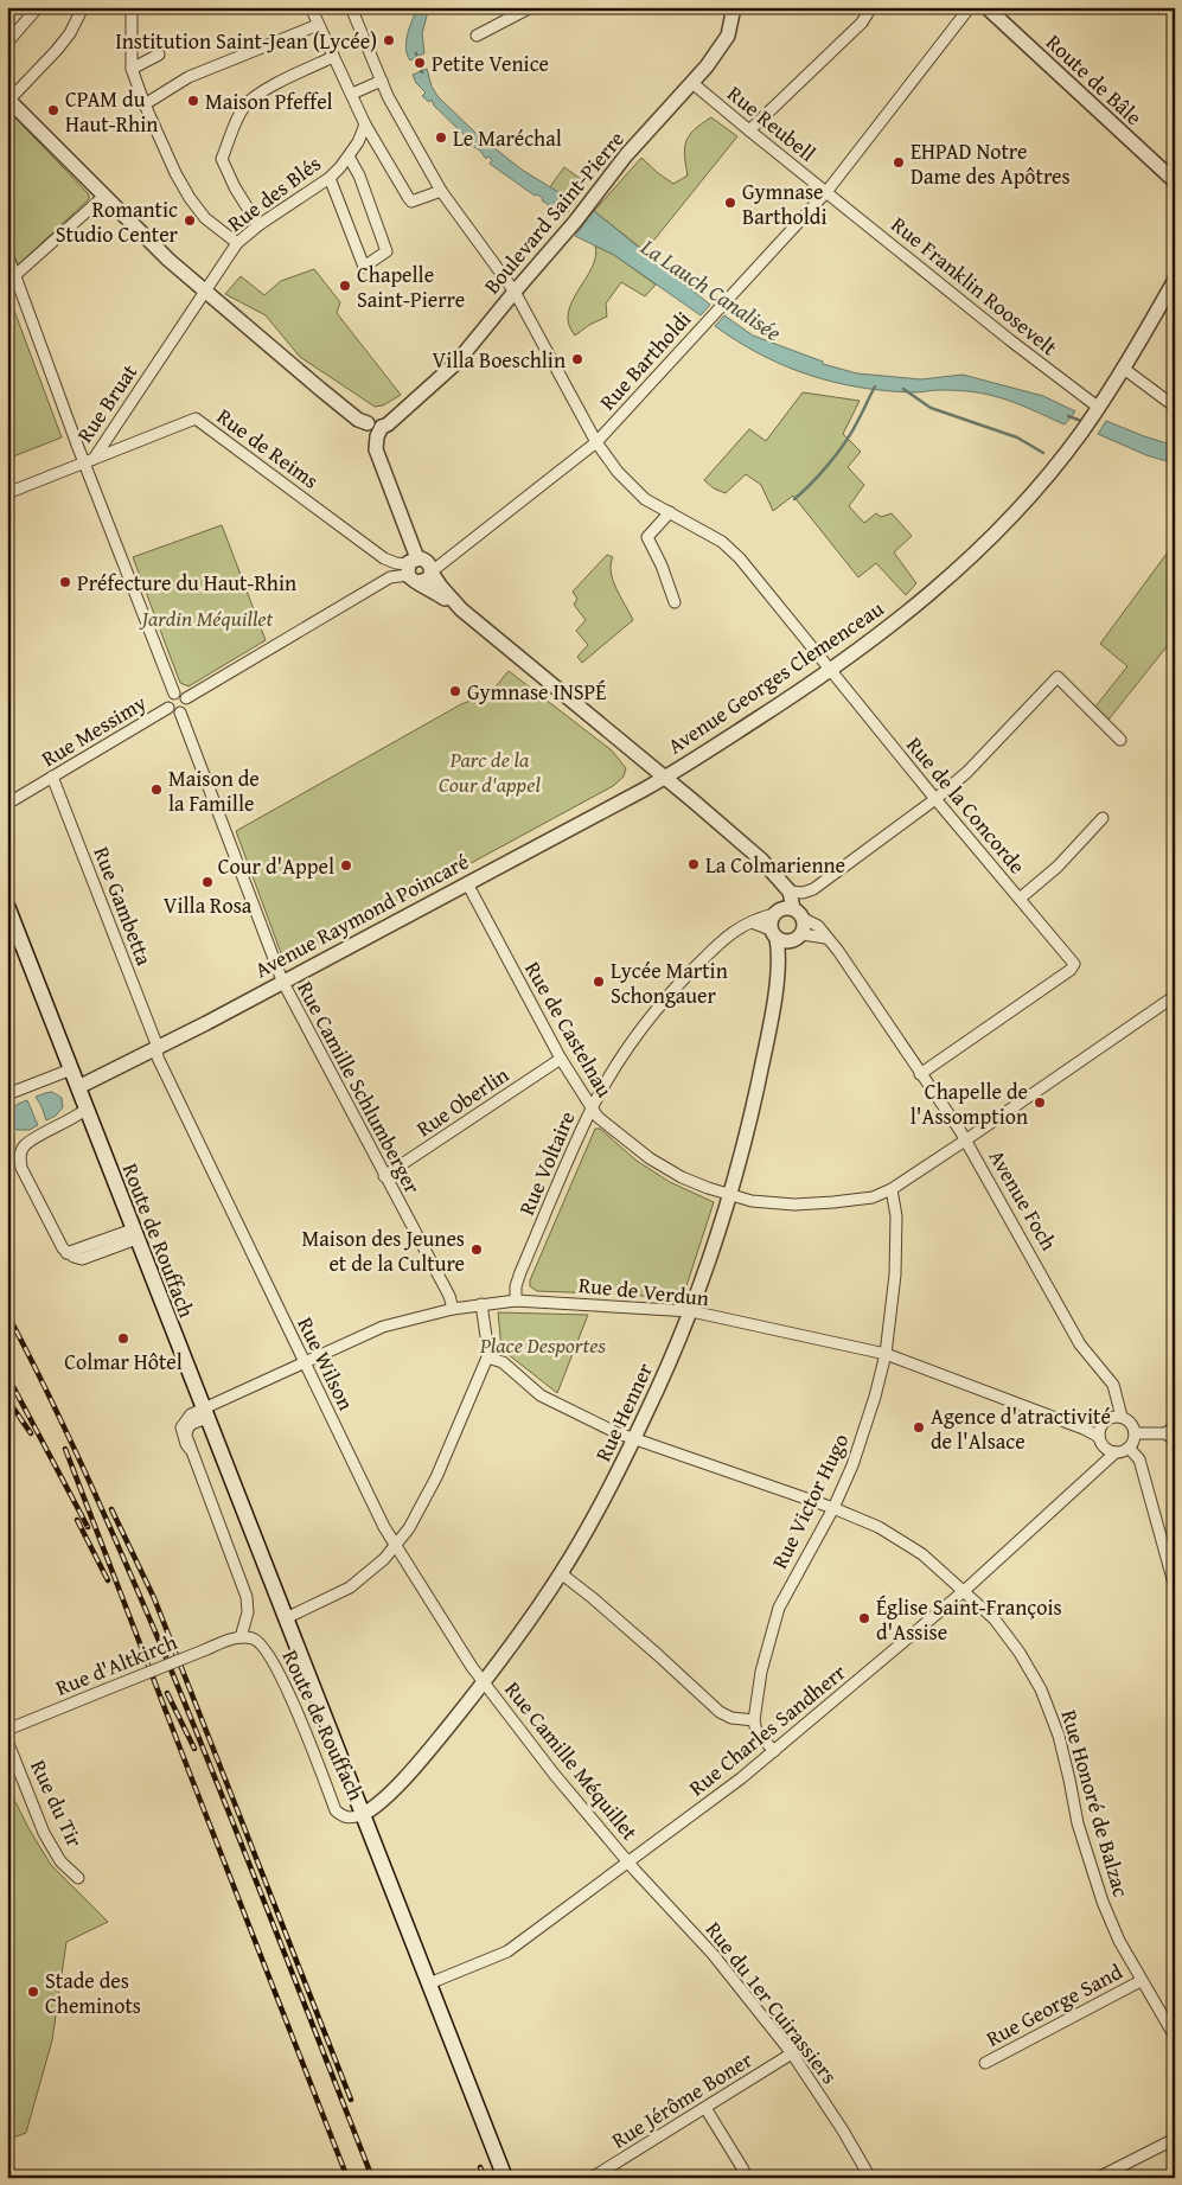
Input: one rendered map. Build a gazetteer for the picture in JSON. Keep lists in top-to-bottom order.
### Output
{
  "streets": {
    "main road": ["Route de Rouffach"],
    "street": [
      "Route de Bâle",
      "Rue Reubell",
      "Rue des Blés",
      "Boulevard Saint-Pierre",
      "Rue Franklin Roosevelt",
      "Rue Bartholdi",
      "Rue Bruat",
      "Rue de Reims",
      "Avenue Georges Clemenceau",
      "Rue Messimy",
      "Rue de la Concorde",
      "Rue Gambetta",
      "Avenue Raymond Poincaré",
      "Rue de Castelnau",
      "Rue Camille Schlumberger",
      "Rue Oberlin",
      "Rue Voltaire",
      "Avenue Foch",
      "Rue de Verdun",
      "Rue Wilson",
      "Rue Henner",
      "Rue Victor Hugo",
      "Rue d'Altkirch",
      "Rue Charles Sandherr",
      "Rue Camille Méquillet",
      "Rue du Tir",
      "Rue Honoré de Balzac",
      "Rue du 1er Cuirassiers",
      "Rue George Sand",
      "Rue Jérôme Boner"
    ]
  },
  "crossings": [
    ["Rue Reubell", "Boulevard Saint-Pierre"],
    ["Rue Reubell", "Rue Franklin Roosevelt"],
    ["Rue Reubell", "Rue Bartholdi"],
    ["Rue des Blés", "Rue Bruat"],
    ["Boulevard Saint-Pierre", "Rue de la Concorde"],
    ["Rue Franklin Roosevelt", "Rue Bartholdi"],
    ["Rue Franklin Roosevelt", "Avenue Georges Clemenceau"],
    ["Rue Bartholdi", "Rue de la Concorde"],
    ["Rue Bruat", "Rue de Reims"],
    ["Avenue Georges Clemenceau", "Rue de la Concorde"],
    ["Avenue Georges Clemenceau", "Avenue Raymond Poincaré"],
    ["Rue Messimy", "Rue Gambetta"],
    ["Rue Messimy", "Rue Camille Schlumberger"],
    ["Rue de la Concorde", "Avenue Foch"],
    ["Rue Gambetta", "Avenue Raymond Poincaré"],
    ["Rue Gambetta", "Rue Wilson"],
    ["Avenue Raymond Poincaré", "Rue de Castelnau"],
    ["Avenue Raymond Poincaré", "Rue Camille Schlumberger"],
    ["Avenue Raymond Poincaré", "Route de Rouffach"],
    ["Avenue Raymond Poincaré", "Rue Wilson"],
    ["Rue de Castelnau", "Rue Oberlin"],
    ["Rue de Castelnau", "Rue Voltaire"],
    ["Rue de Castelnau", "Avenue Foch"],
    ["Rue de Castelnau", "Rue Henner"],
    ["Rue de Castelnau", "Rue Victor Hugo"],
    ["Rue Camille Schlumberger", "Rue Oberlin"],
    ["Rue Camille Schlumberger", "Rue de Verdun"],
    ["Rue Voltaire", "Avenue Foch"],
    ["Rue Voltaire", "Rue de Verdun"],
    ["Rue Voltaire", "Rue Henner"],
    ["Avenue Foch", "Rue de Verdun"],
    ["Avenue Foch", "Rue Henner"],
    ["Avenue Foch", "Rue Charles Sandherr"],
    ["Route de Rouffach", "Rue de Verdun"],
    ["Route de Rouffach", "Rue Henner"],
    ["Route de Rouffach", "Rue d'Altkirch"],
    ["Route de Rouffach", "Rue Charles Sandherr"],
    ["Rue de Verdun", "Rue Wilson"],
    ["Rue de Verdun", "Rue Henner"],
    ["Rue de Verdun", "Rue Victor Hugo"],
    ["Rue de Verdun", "Rue Charles Sandherr"],
    ["Rue Wilson", "Rue Henner"],
    ["Rue Wilson", "Rue Camille Méquillet"],
    ["Rue Henner", "Rue Camille Méquillet"],
    ["Rue Henner", "Rue Honoré de Balzac"],
    ["Rue Victor Hugo", "Rue Honoré de Balzac"],
    ["Rue Charles Sandherr", "Rue Camille Méquillet"],
    ["Rue Charles Sandherr", "Rue Honoré de Balzac"],
    ["Rue Charles Sandherr", "Rue du 1er Cuirassiers"],
    ["Rue Camille Méquillet", "Rue du 1er Cuirassiers"],
    ["Rue Honoré de Balzac", "Rue George Sand"],
    ["Rue du 1er Cuirassiers", "Rue Jérôme Boner"]
  ],
  "water": ["La Lauch Canalisée"],
  "parks": ["Jardin Méquillet", "Parc de la Cour d'appel", "Place Desportes"],
  "places": [
    "Institution Saint-Jean (Lycée)",
    "Petite Venice",
    "Maison Pfeffel",
    "CPAM du Haut-Rhin",
    "Le Maréchal",
    "EHPAD Notre Dame des Apôtres",
    "Gymnase Bartholdi",
    "Romantic Studio Center",
    "Chapelle Saint-Pierre",
    "Villa Boeschlin",
    "Préfecture du Haut-Rhin",
    "Gymnase INSPÉ",
    "Maison de la Famille",
    "La Colmarienne",
    "Cour d'Appel",
    "Villa Rosa",
    "Lycée Martin Schongauer",
    "Chapelle de l'Assomption",
    "Maison des Jeunes et de la Culture",
    "Colmar Hôtel",
    "Agence d'atractivité de l'Alsace",
    "Église Saint-François d'Assise",
    "Stade des Cheminots"
  ]
}
